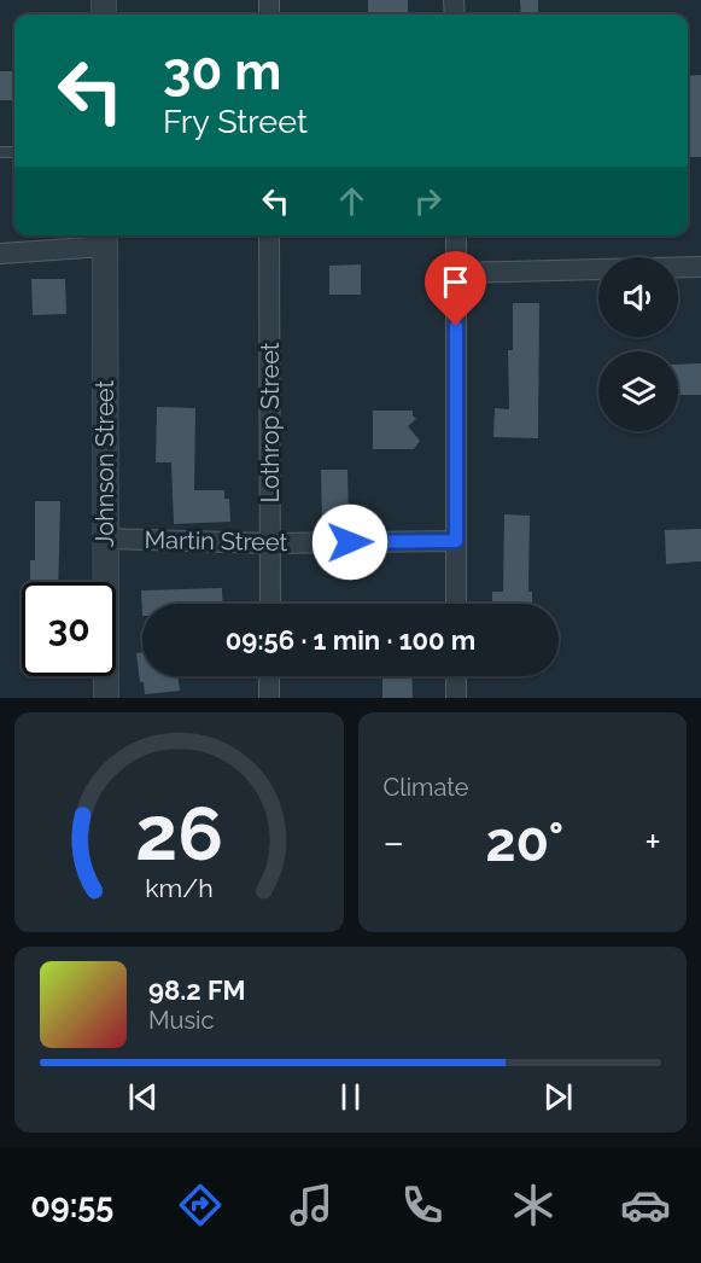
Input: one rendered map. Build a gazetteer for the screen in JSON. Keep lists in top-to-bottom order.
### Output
{
  "streets": {
    "street": ["Lothrop Street", "Johnson Street", "Martin Street"]
  },
  "crossings": [
    ["Lothrop Street", "Martin Street"],
    ["Johnson Street", "Martin Street"]
  ],
  "page": {
    "turn": ["30 m", "Fry Street"],
    "limit": "30",
    "trip": "09:56 · 1 min · 100 m",
    "tile": "Climate",
    "heat": ["−", "20°", "+"],
    "song": ["98.2 FM", "Music"],
    "tabs": "09:55",
    "gauge": ["26", "km/h"]
  }
}
